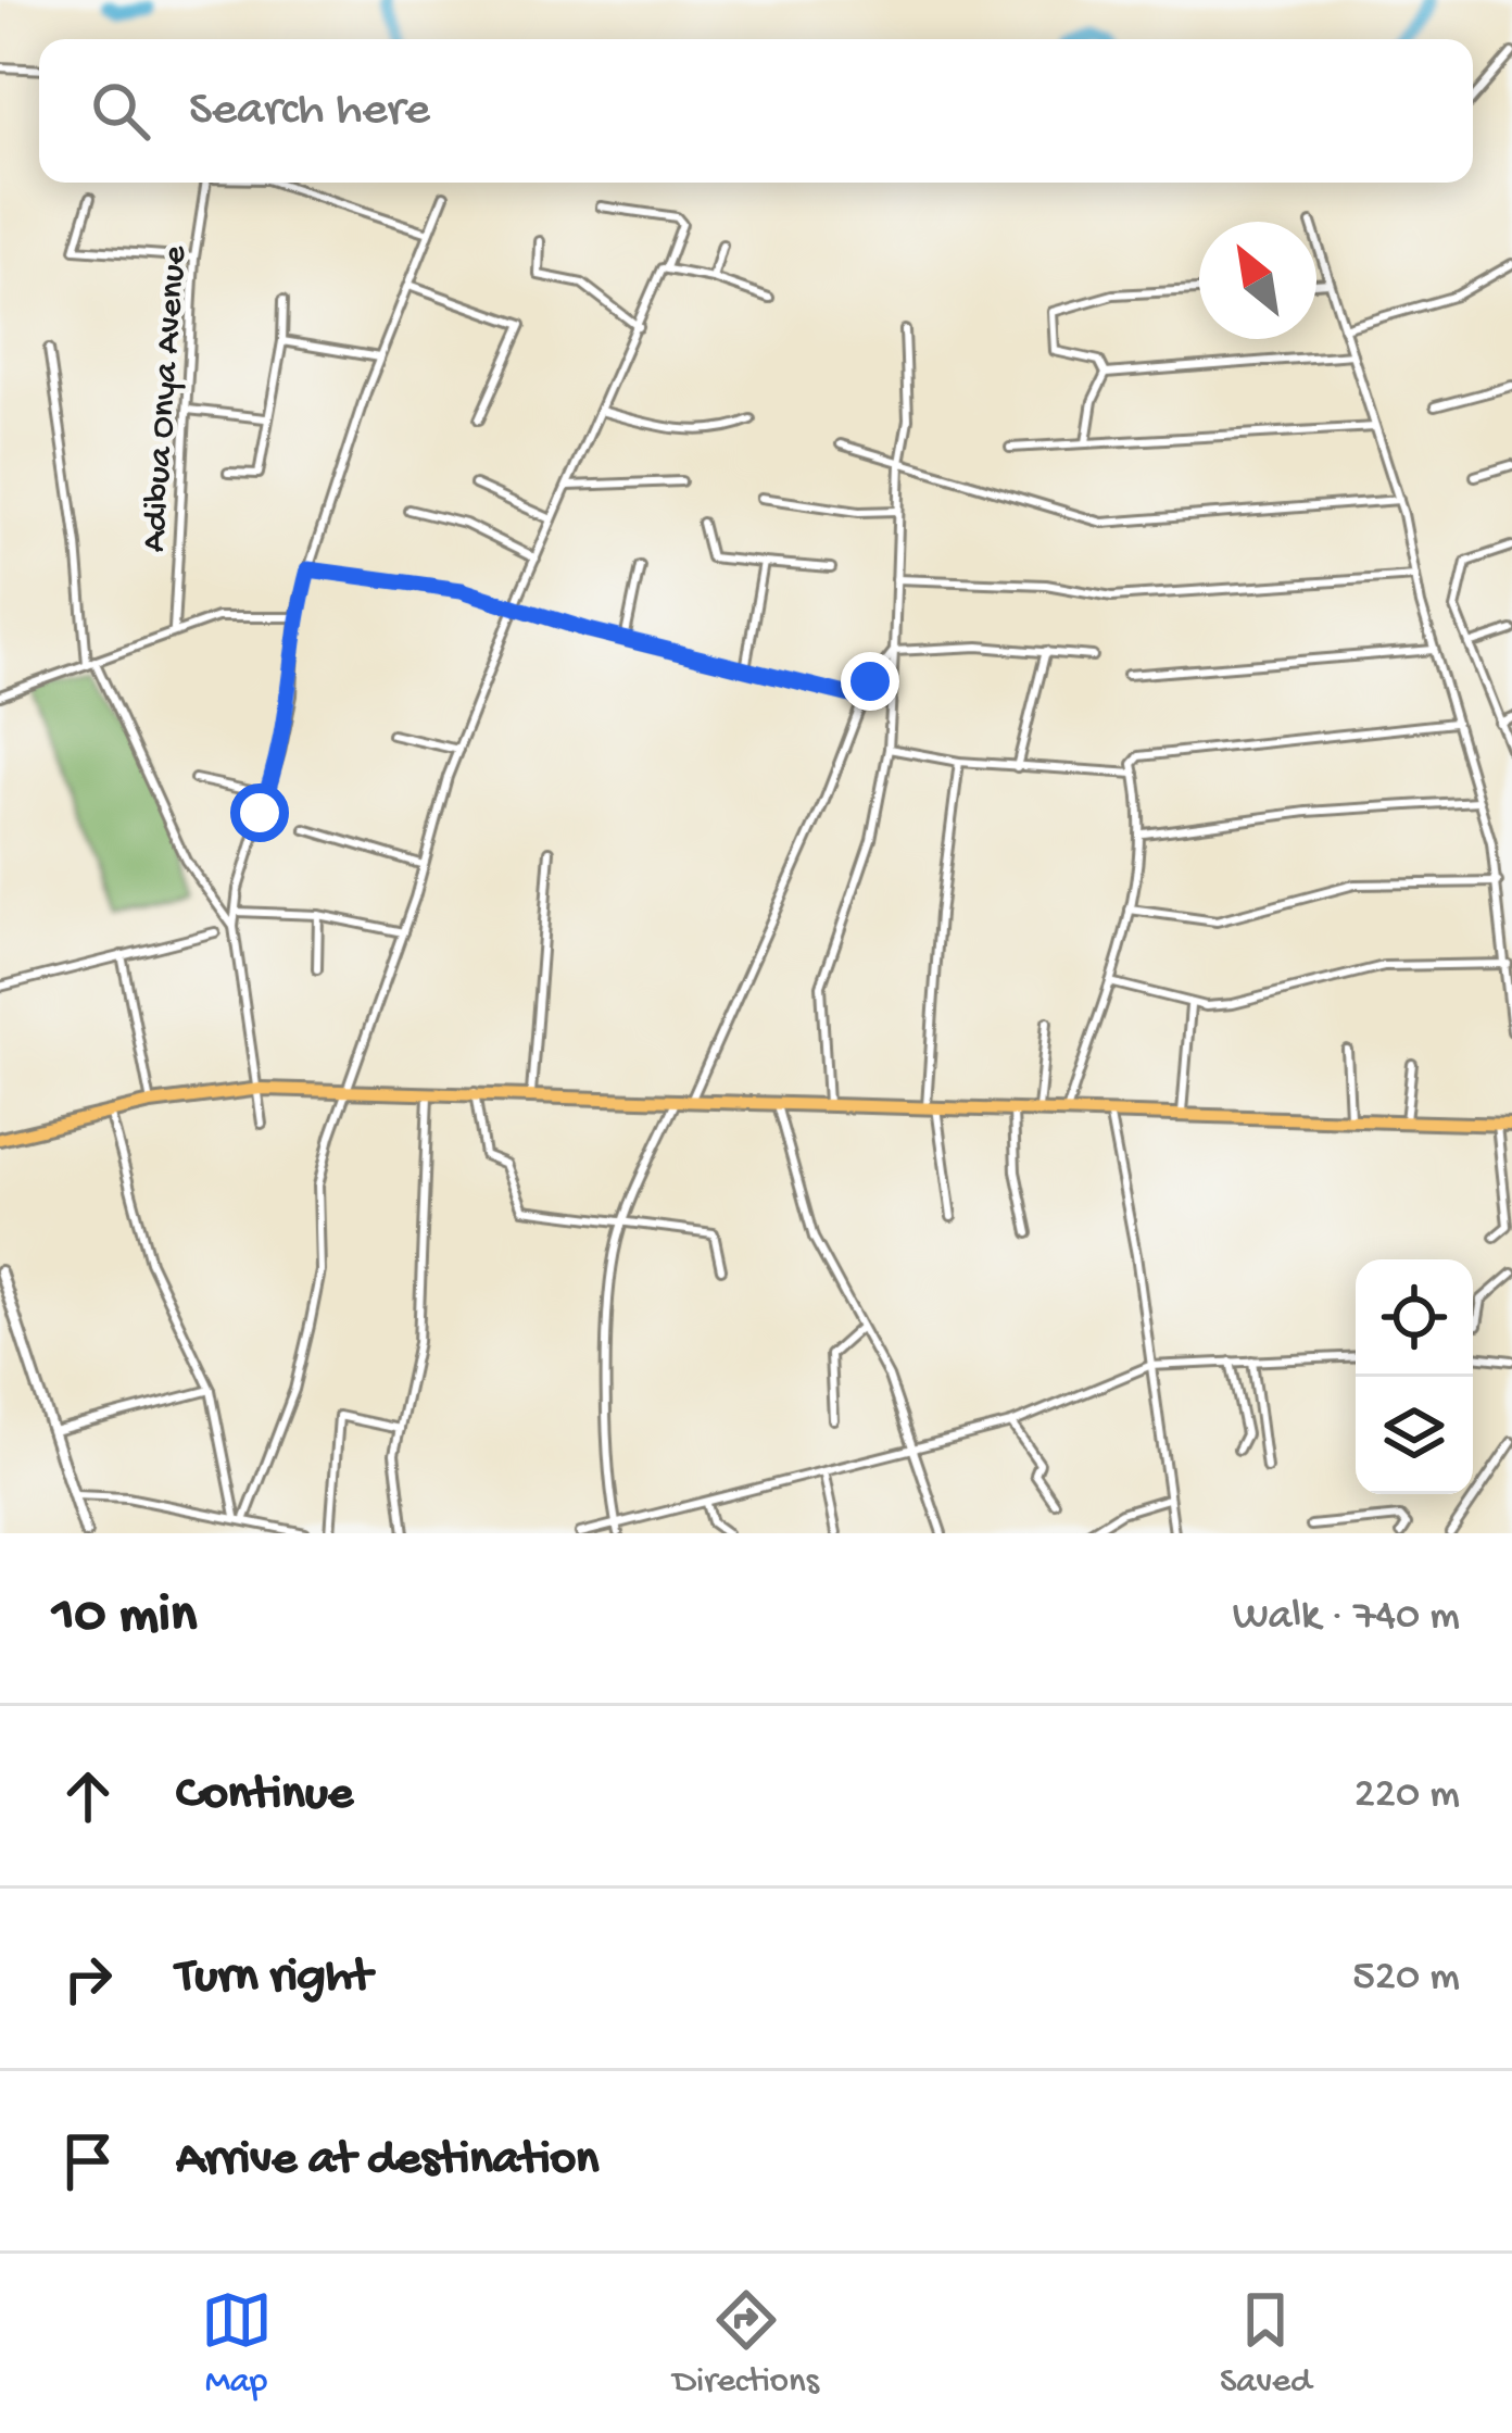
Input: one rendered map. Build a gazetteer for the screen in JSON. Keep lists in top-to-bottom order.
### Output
{
  "streets": {
    "street": ["Adibua Onya Avenue"]
  },
  "north": "top left",
  "page": {
    "search": "Search here",
    "heading": ["10 min", "Walk · 740 m"],
    "list": [
      ["Continue", "220 m"],
      ["Turn right", "520 m"],
      "Arrive at destination"
    ],
    "nav": ["Map", "Directions", "Saved"]
  }
}
